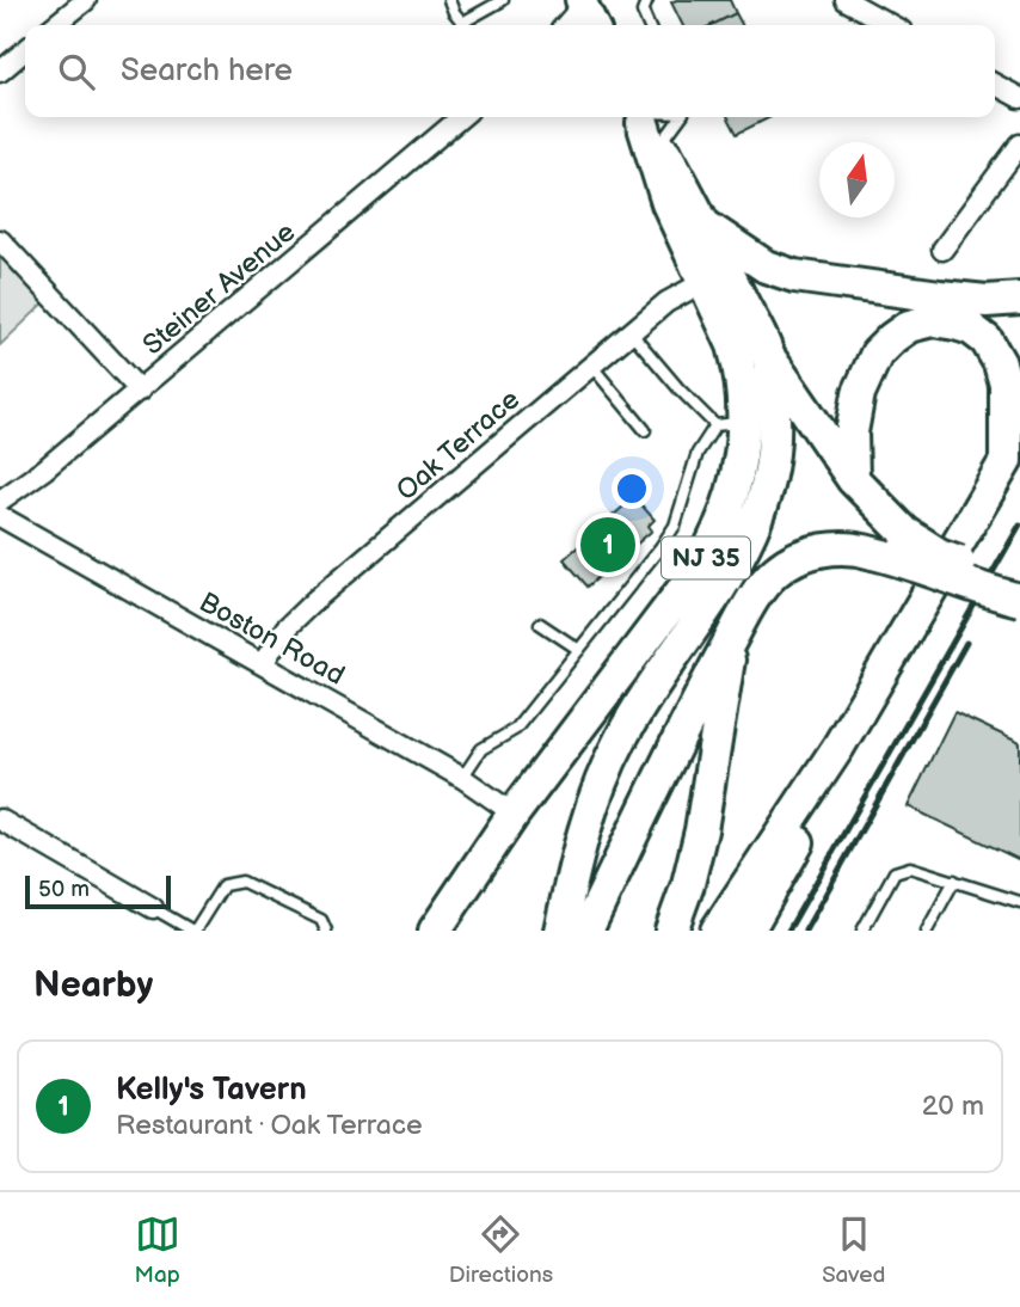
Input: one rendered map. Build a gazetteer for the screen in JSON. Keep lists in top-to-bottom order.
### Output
{
  "streets": {
    "highway": ["NJ 35"],
    "street": ["Steiner Avenue", "Oak Terrace", "Boston Road"]
  },
  "crossings": [
    ["Oak Terrace", "NJ 35"],
    ["Oak Terrace", "Boston Road"],
    ["NJ 35", "Boston Road"]
  ],
  "scale_bar": "50 m",
  "north": "top",
  "page": {
    "search": "Search here",
    "pins": "1",
    "scale": "50 m",
    "heading": "Nearby",
    "list": [
      {
        "mark": "1",
        "name": "Kelly's Tavern",
        "note": "Restaurant · Oak Terrace",
        "value": "20 m"
      }
    ],
    "nav": ["Map", "Directions", "Saved"]
  }
}
